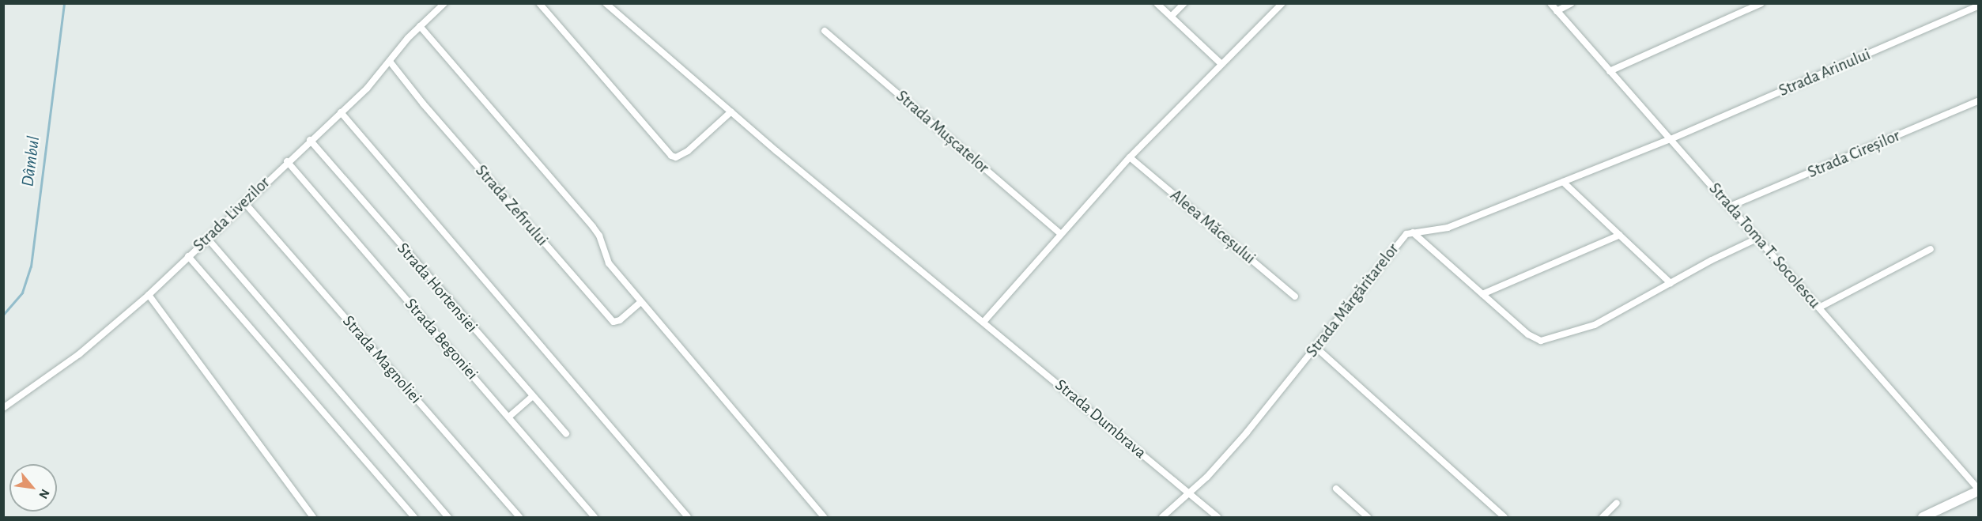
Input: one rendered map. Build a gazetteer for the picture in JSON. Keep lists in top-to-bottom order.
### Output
{
  "streets": {
    "street": [
      "Strada Arinului",
      "Strada Mușcatelor",
      "Strada Cireșilor",
      "Strada Zefirului",
      "Strada Livezilor",
      "Aleea Măceșului",
      "Strada Toma T. Socolescu",
      "Strada Hortensiei",
      "Strada Mărgăritarelor",
      "Strada Begoniei",
      "Strada Magnoliei",
      "Strada Dumbrava"
    ]
  },
  "crossings": [
    ["Strada Arinului", "Strada Toma T. Socolescu"],
    ["Strada Arinului", "Strada Mărgăritarelor"],
    ["Strada Cireșilor", "Strada Toma T. Socolescu"],
    ["Strada Zefirului", "Strada Livezilor"],
    ["Strada Livezilor", "Strada Hortensiei"],
    ["Strada Livezilor", "Strada Begoniei"],
    ["Strada Livezilor", "Strada Magnoliei"],
    ["Strada Toma T. Socolescu", "Strada Mărgăritarelor"],
    ["Strada Mărgăritarelor", "Strada Dumbrava"]
  ],
  "water": ["Dâmbul"],
  "north": "bottom right"
}
